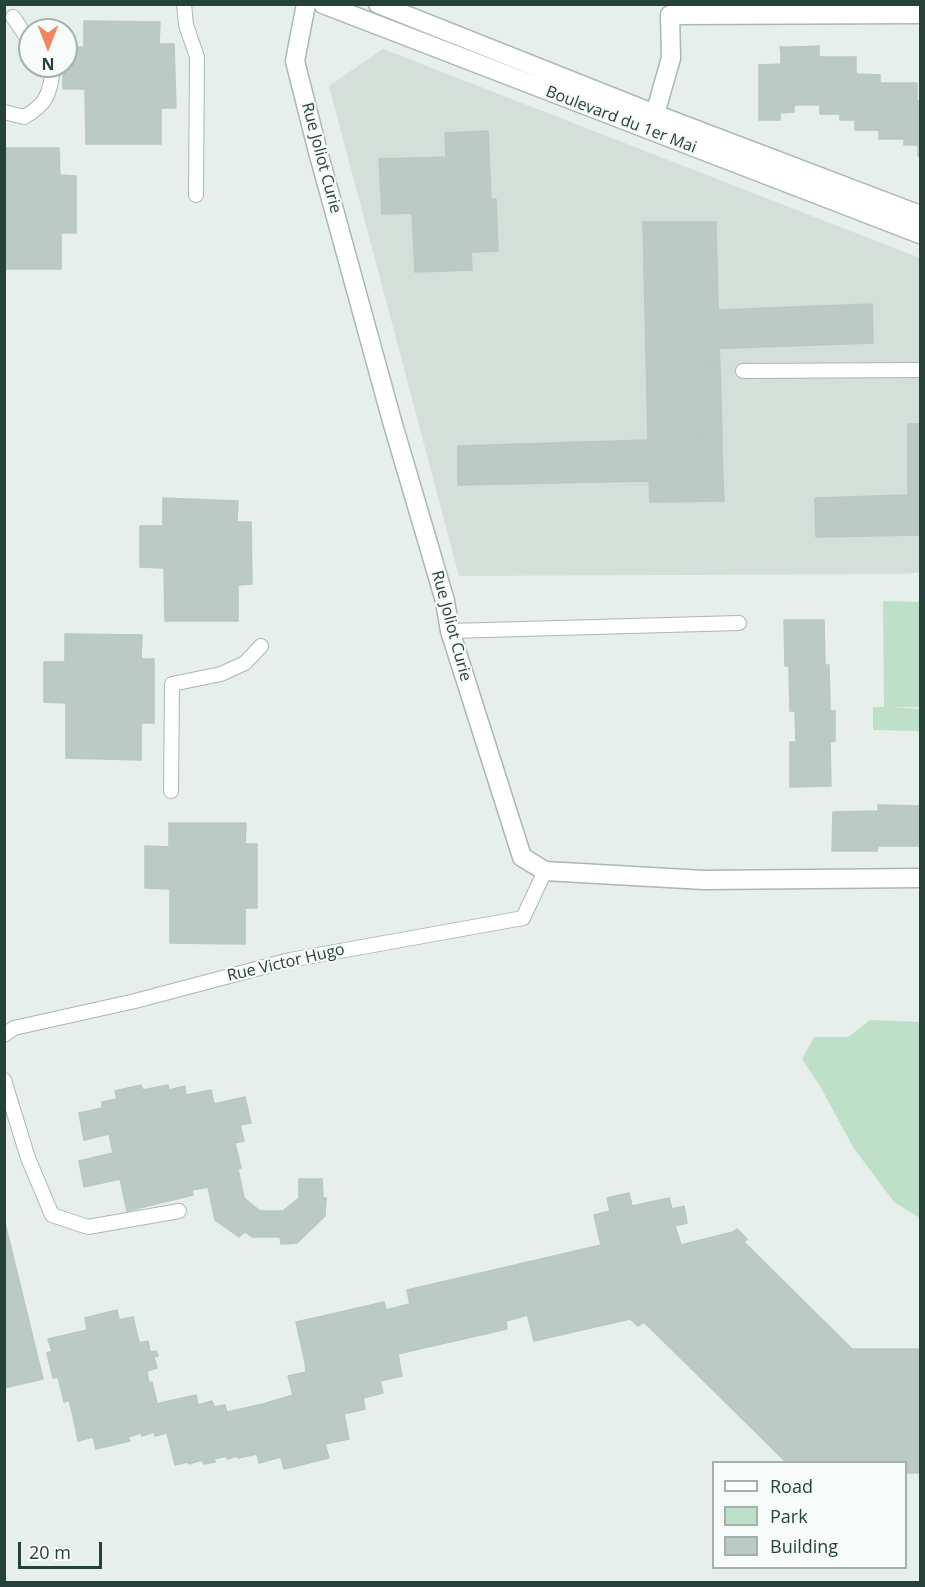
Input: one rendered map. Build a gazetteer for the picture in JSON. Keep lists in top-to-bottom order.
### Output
{
  "streets": {
    "street": ["Boulevard du 1er Mai", "Rue Joliot Curie"],
    "lane": ["Rue Victor Hugo"]
  },
  "crossings": [
    ["Rue Joliot Curie", "Rue Victor Hugo"]
  ],
  "legend": ["Road", "Park", "Building"],
  "scale_bar": "20 m",
  "north": "bottom"
}
